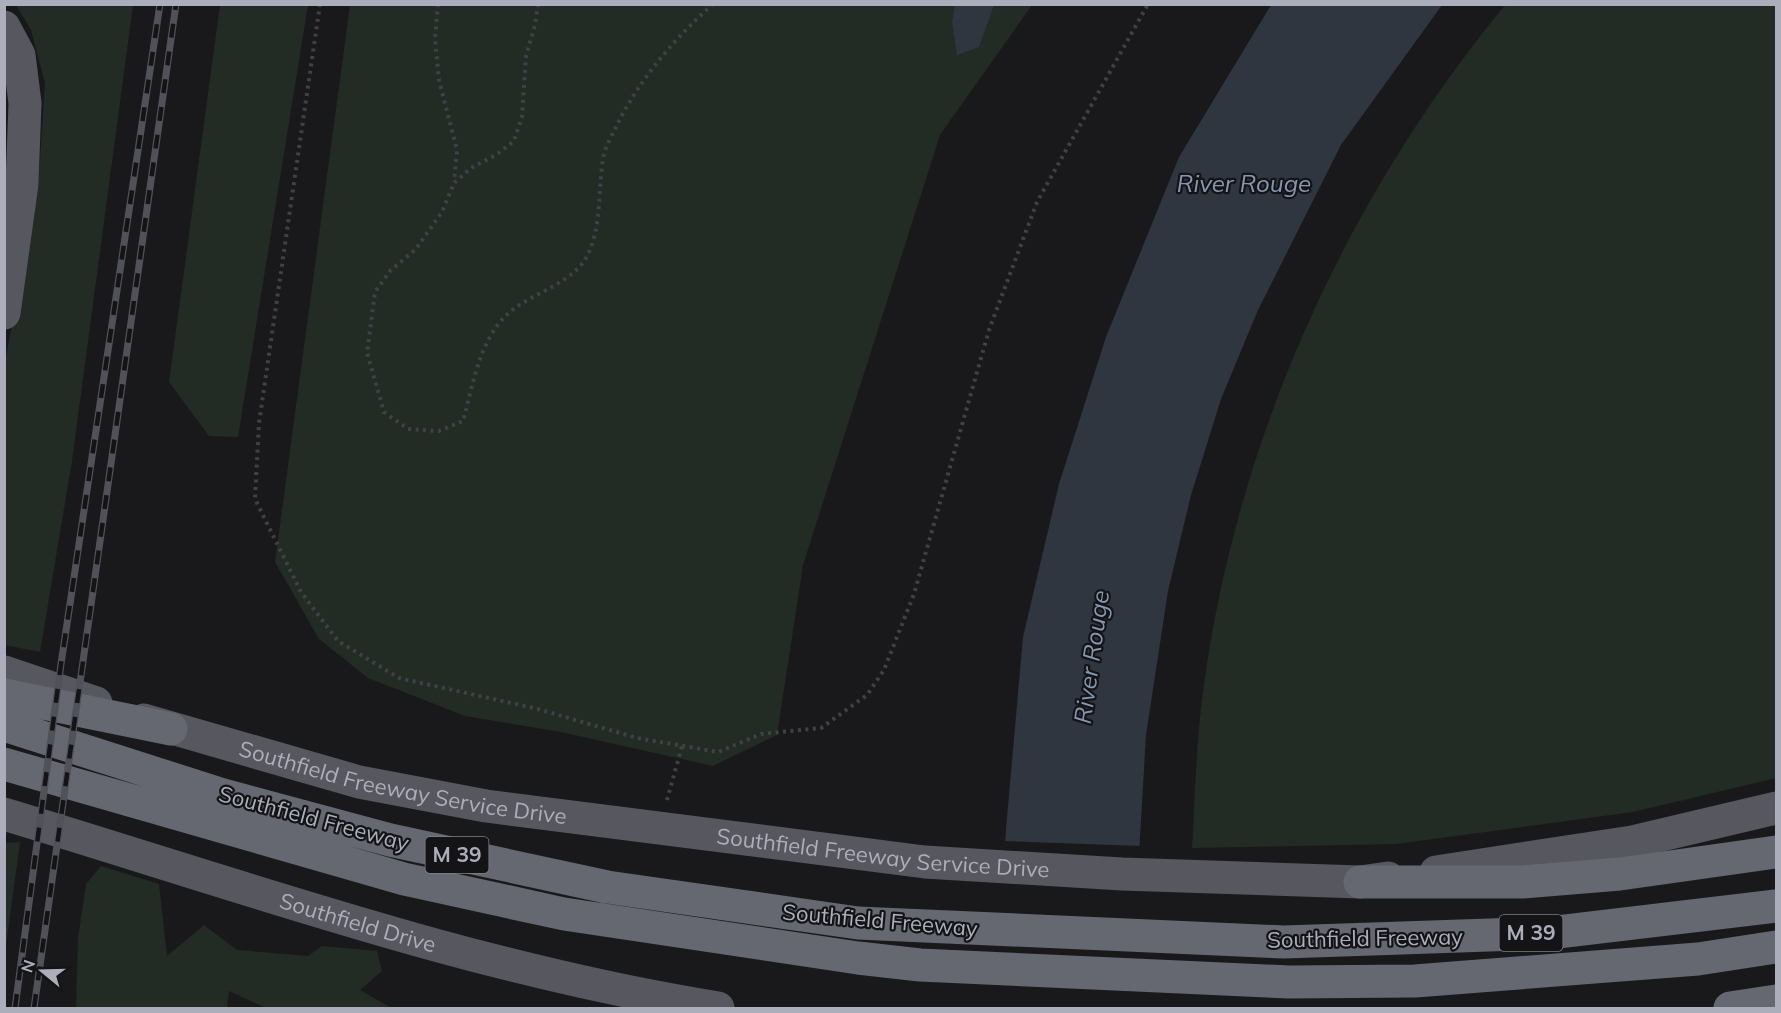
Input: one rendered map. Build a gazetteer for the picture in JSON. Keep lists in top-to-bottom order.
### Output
{
  "streets": {
    "highway": ["Southfield Freeway", "M 39"],
    "main road": ["Southfield Freeway Service Drive", "Southfield Drive"]
  },
  "water": ["River Rouge"],
  "north": "left"
}
